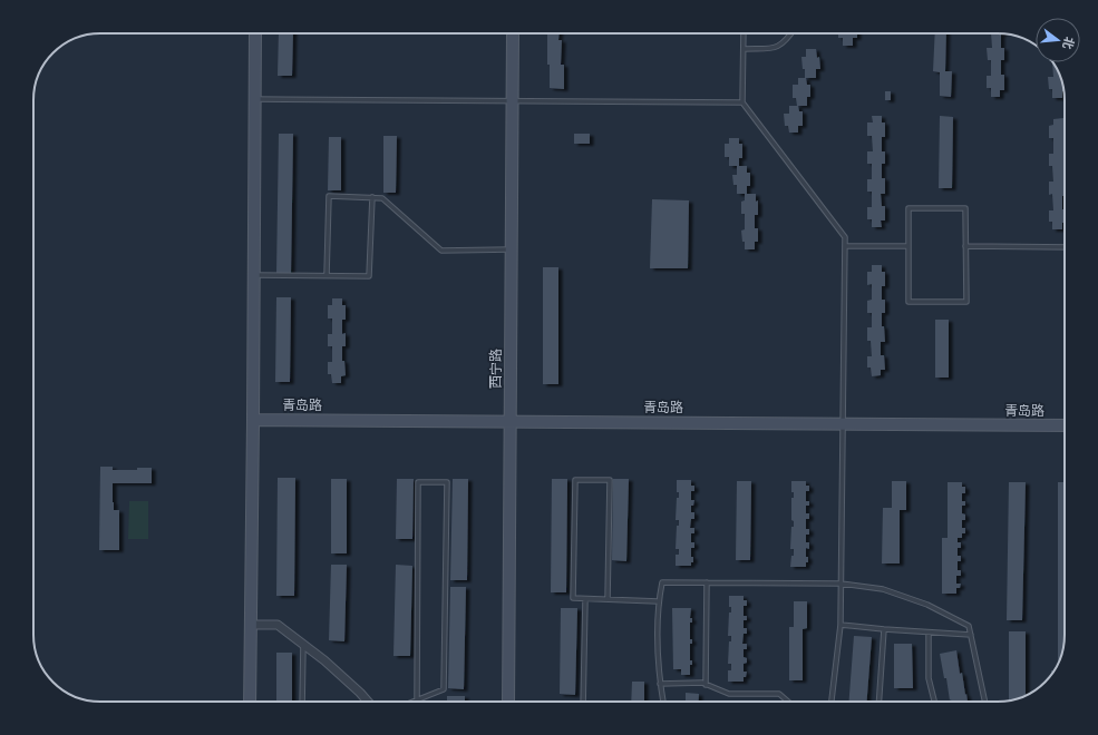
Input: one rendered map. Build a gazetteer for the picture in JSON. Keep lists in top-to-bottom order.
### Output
{
  "streets": {
    "street": ["西宁路", "青岛路"]
  },
  "crossings": [
    ["西宁路", "青岛路"]
  ],
  "north": "right"
}
